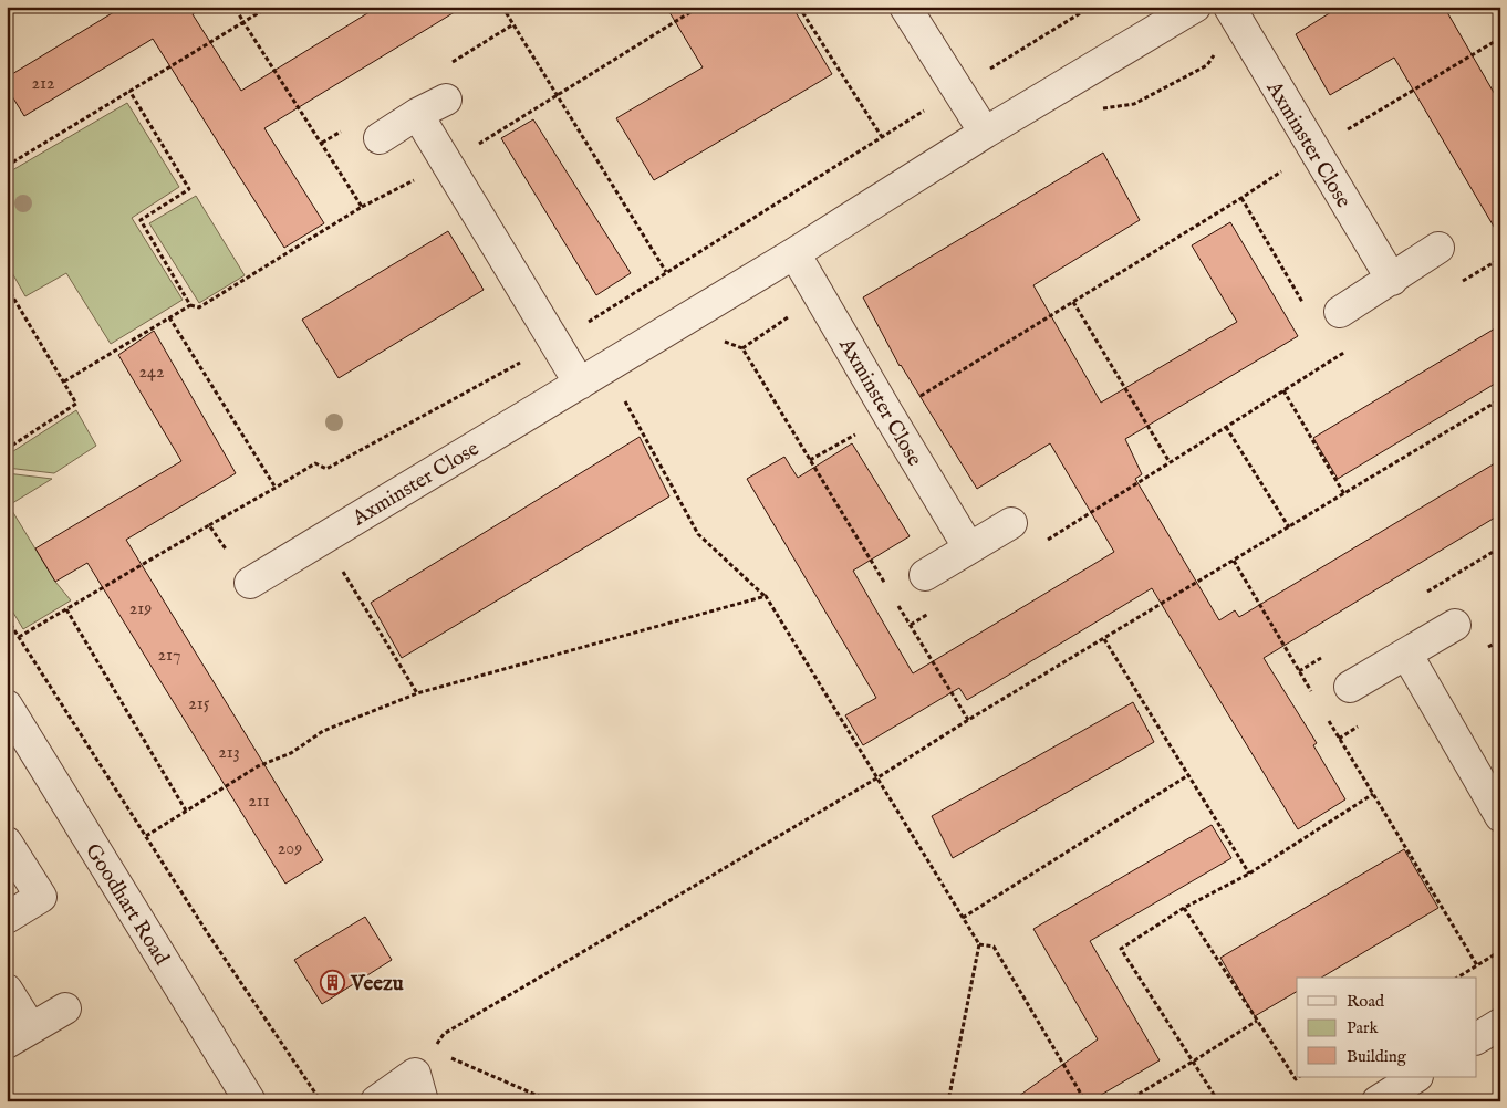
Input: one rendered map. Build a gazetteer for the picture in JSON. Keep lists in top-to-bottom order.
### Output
{
  "streets": {
    "street": ["Axminster Close", "Goodhart Road"]
  },
  "places": {
    "building": ["Veezu"]
  },
  "house_numbers": [
    "212",
    "242",
    "219",
    "217",
    "215",
    "213",
    "211",
    "209"
  ],
  "legend": ["Road", "Park", "Building"]
}
